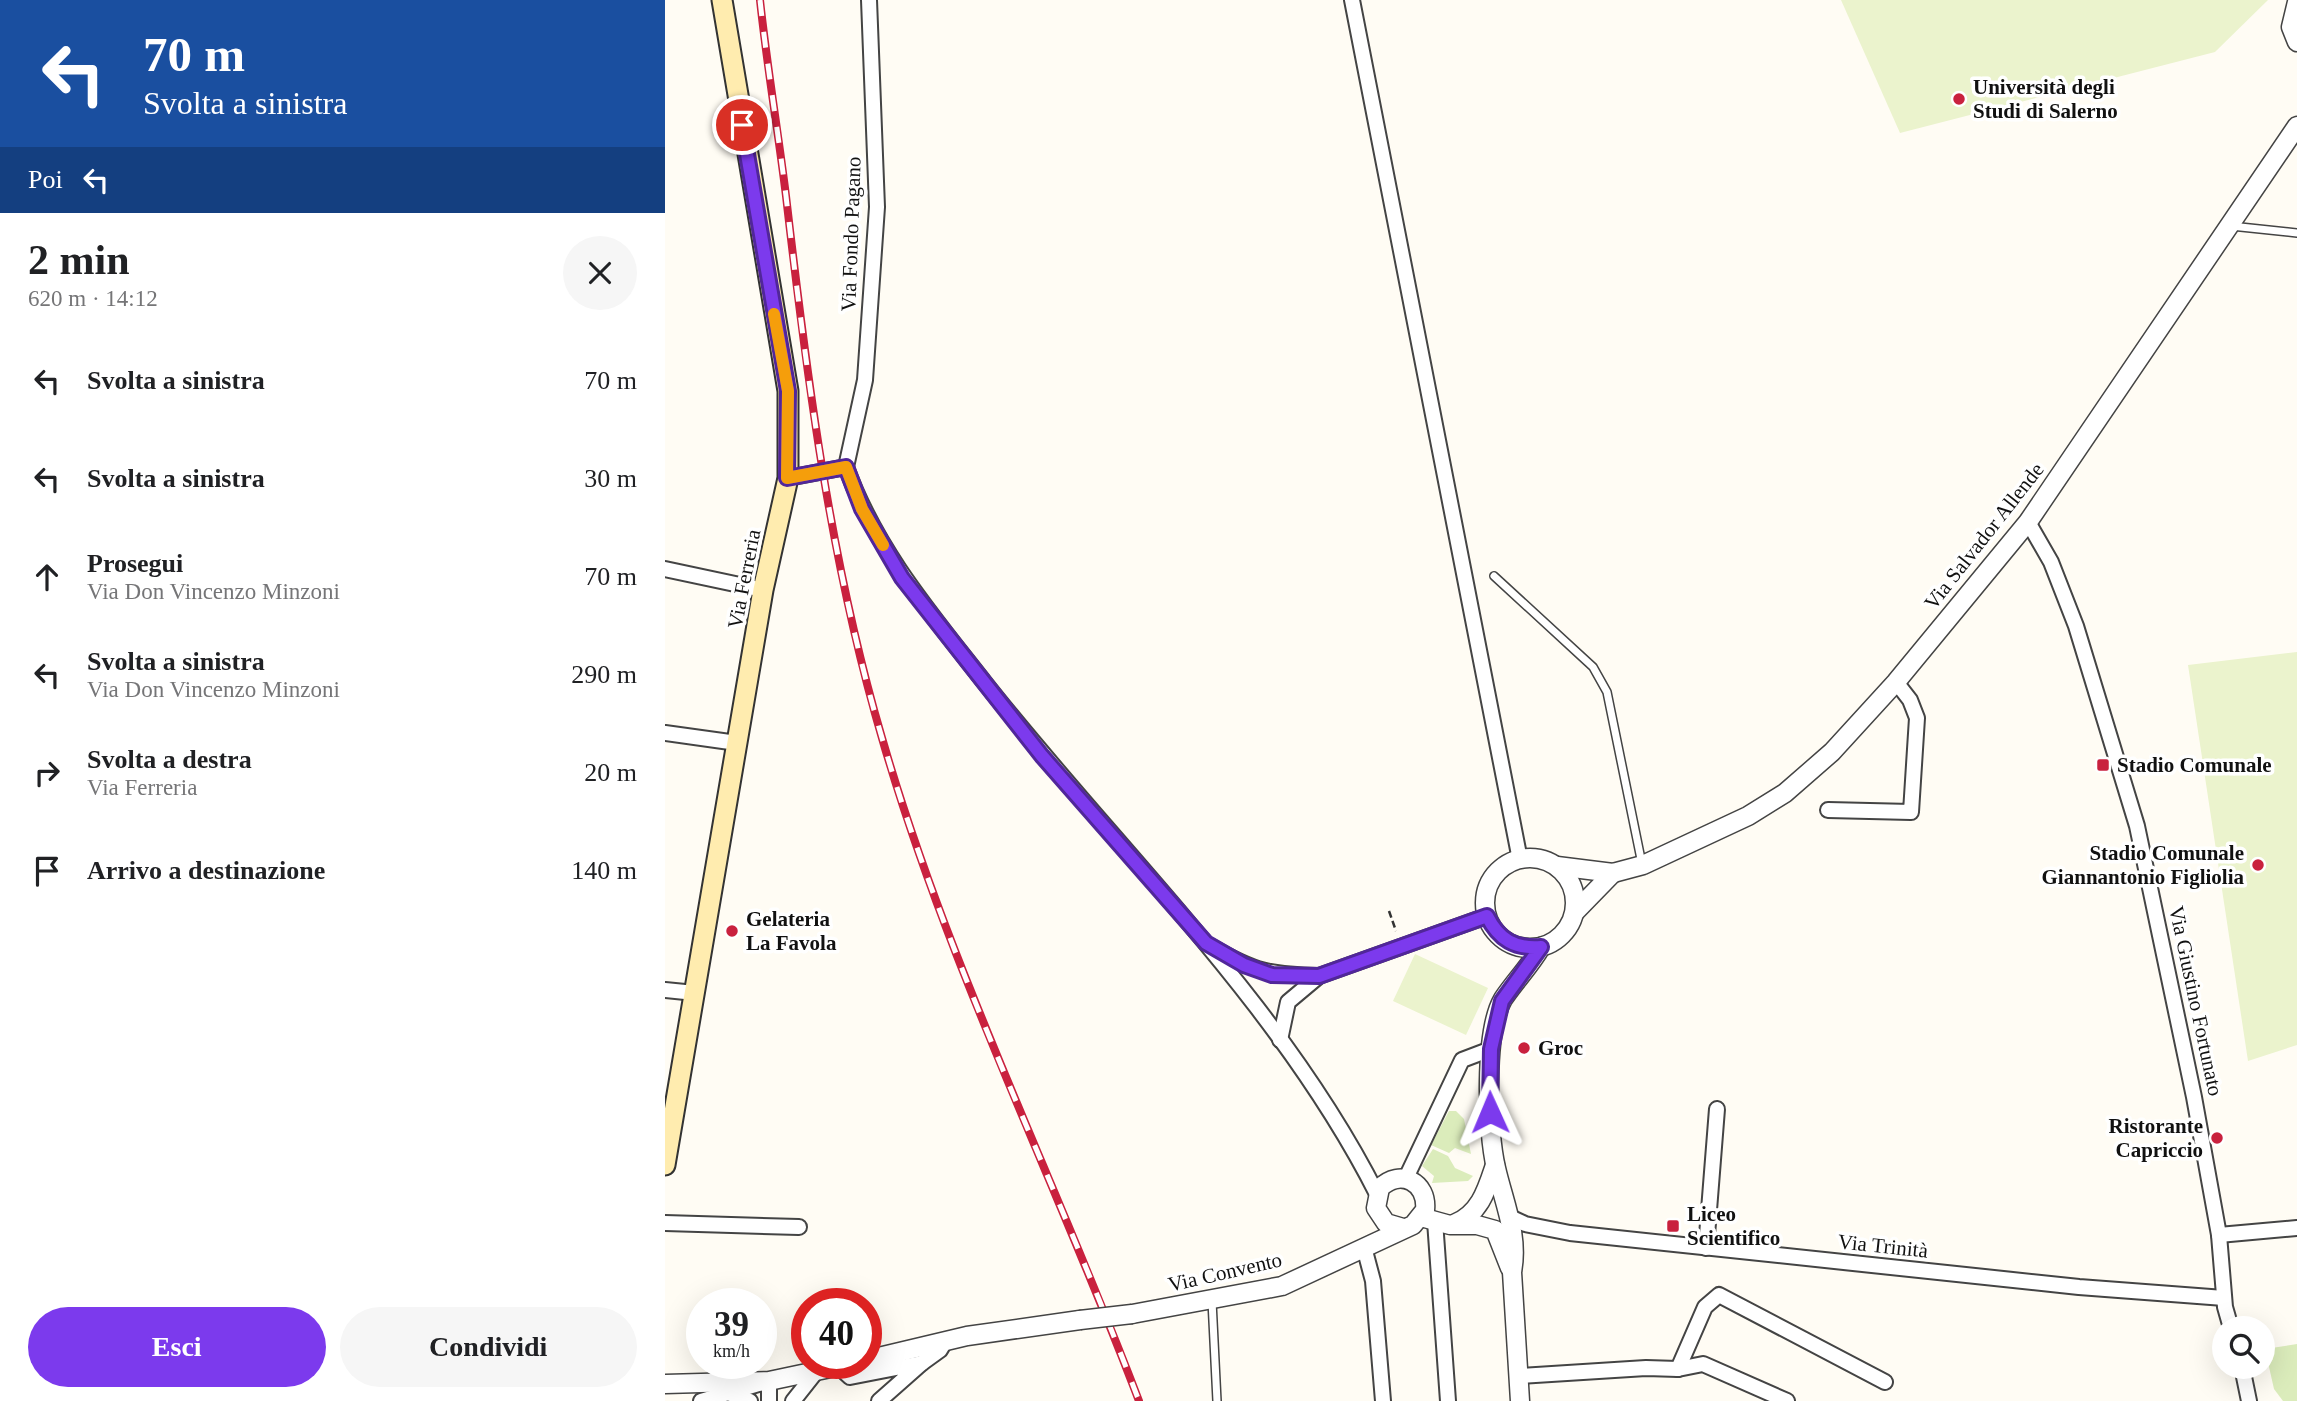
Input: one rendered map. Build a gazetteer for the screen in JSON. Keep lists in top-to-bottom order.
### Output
{
  "streets": {
    "main road": ["Via Ferreria"],
    "street": [
      "Via Fondo Pagano",
      "Via Salvador Allende",
      "Via Giustino Fortunato",
      "Via Trinità",
      "Via Convento"
    ]
  },
  "crossings": [
    ["Via Salvador Allende", "Via Giustino Fortunato"],
    ["Via Giustino Fortunato", "Via Trinità"]
  ],
  "places": {
    "other": [
      "Università degli Studi di Salerno",
      "Stadio Comunale Giannantonio Figliolia",
      "Gelateria La Favola",
      "Groc",
      "Ristorante Capriccio"
    ],
    "transit": ["Stadio Comunale", "Liceo Scientifico"]
  },
  "page": {
    "turn": ["70 m", "Svolta a sinistra"],
    "then": "Poi",
    "heading": ["2 min", "620 m · 14:12"],
    "list": [
      {
        "name": "Svolta a sinistra",
        "value": "70 m"
      },
      {
        "name": "Svolta a sinistra",
        "value": "30 m"
      },
      {
        "name": "Prosegui",
        "note": "Via Don Vincenzo Minzoni",
        "value": "70 m"
      },
      {
        "name": "Svolta a sinistra",
        "note": "Via Don Vincenzo Minzoni",
        "value": "290 m"
      },
      {
        "name": "Svolta a destra",
        "note": "Via Ferreria",
        "value": "20 m"
      },
      {
        "name": "Arrivo a destinazione",
        "value": "140 m"
      }
    ],
    "speed": "39 km/h",
    "limit": "40",
    "buttons": ["Esci", "Condividi"]
  }
}
